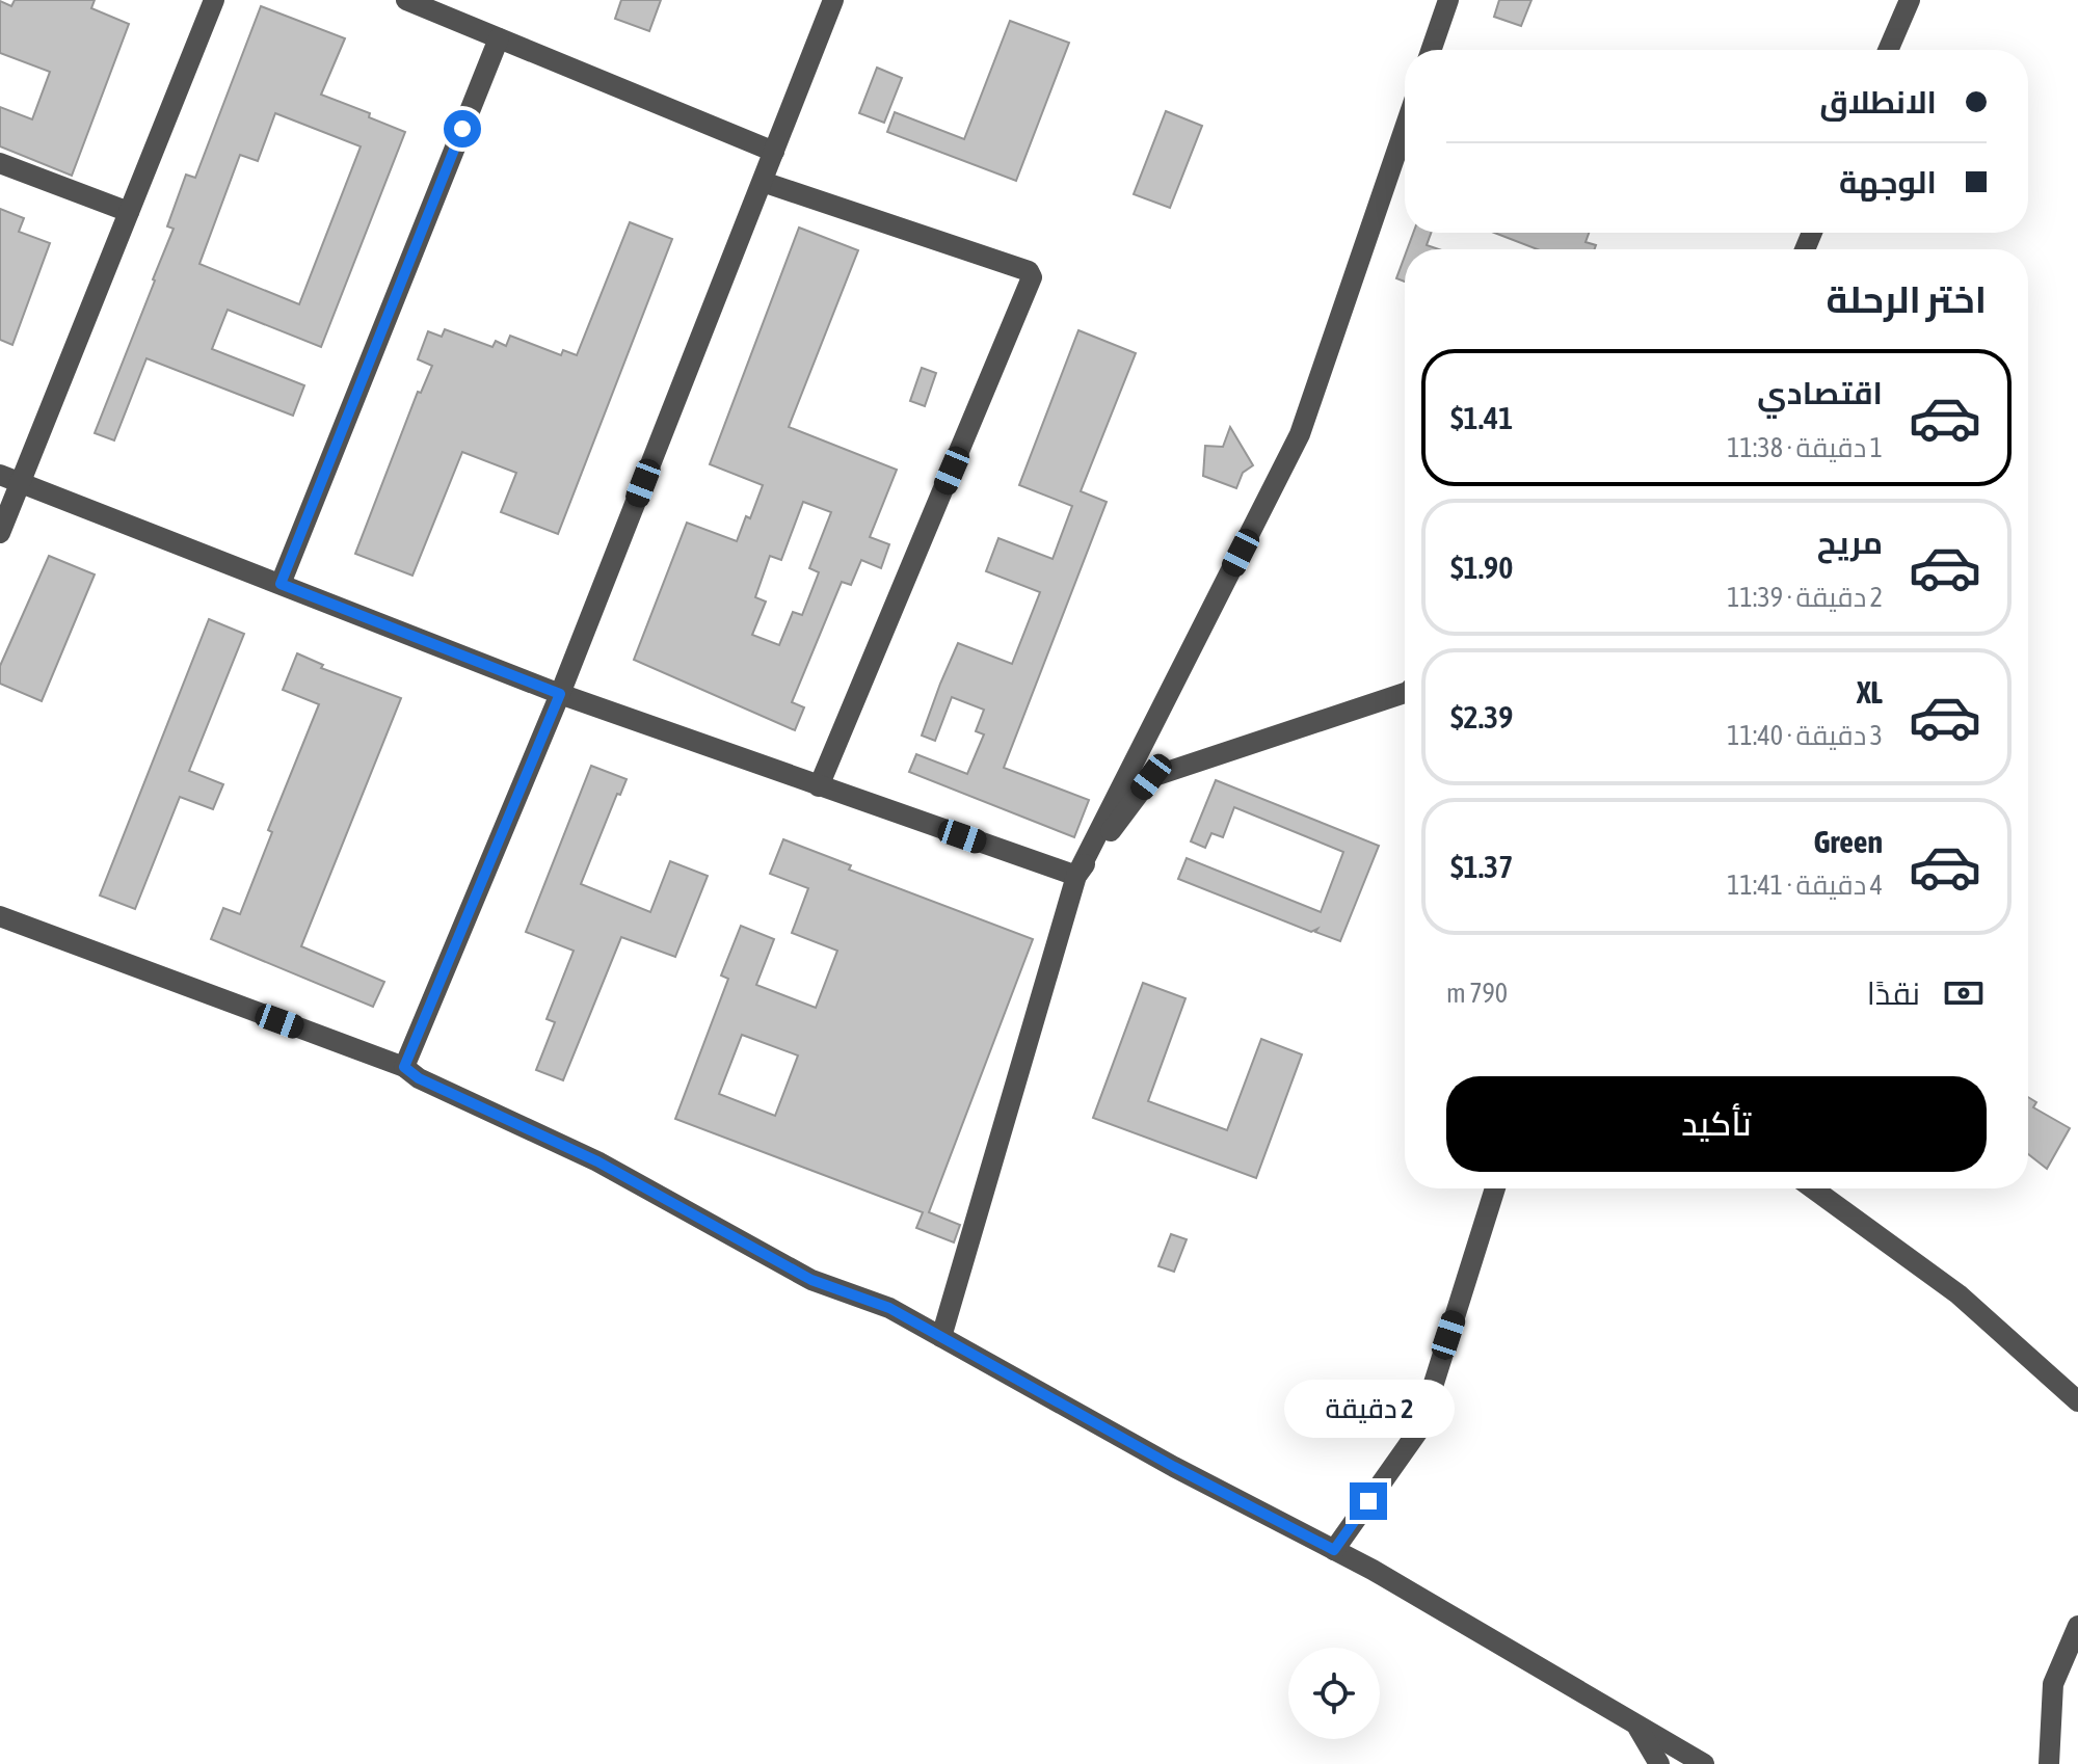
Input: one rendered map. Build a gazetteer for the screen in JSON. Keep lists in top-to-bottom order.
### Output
{
  "page": {
    "banner": ["الانطلاق", "الوجهة"],
    "heading": "اختر الرحلة",
    "list": [
      {
        "name": "اقتصادي",
        "note": "1 دقيقة · 11:38",
        "value": "$1.41"
      },
      {
        "name": "مريح",
        "note": "2 دقيقة · 11:39",
        "value": "$1.90"
      },
      {
        "name": "XL",
        "note": "3 دقيقة · 11:40",
        "value": "$2.39"
      },
      {
        "name": "Green",
        "note": "4 دقيقة · 11:41",
        "value": "$1.37"
      }
    ],
    "pay": ["نقدًا", "790 m"],
    "buttons": "تأكيد",
    "bubble": "2 دقيقة"
  }
}
